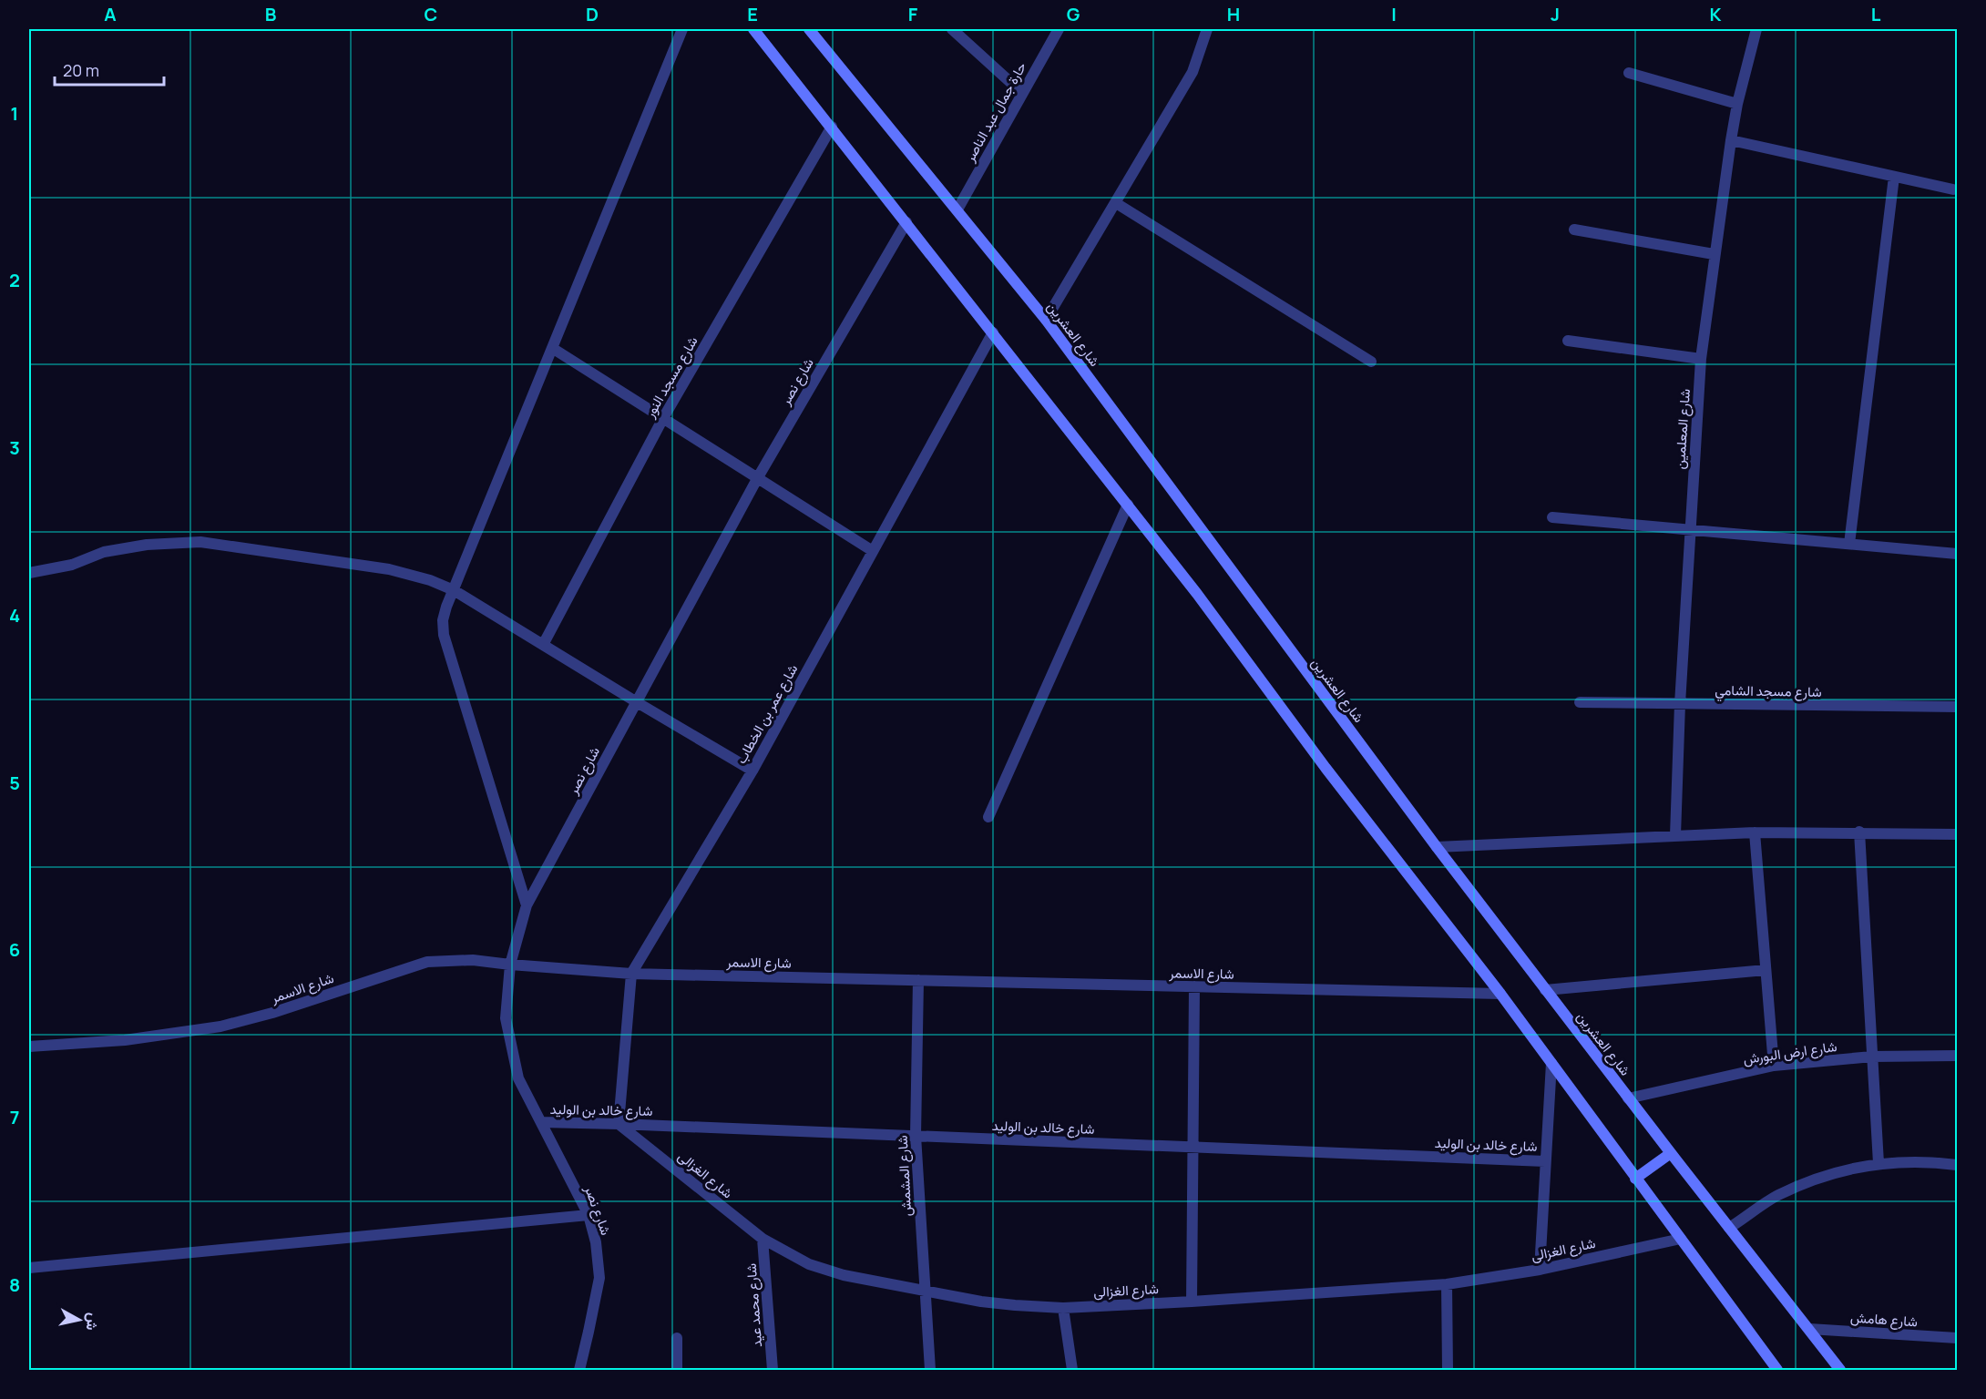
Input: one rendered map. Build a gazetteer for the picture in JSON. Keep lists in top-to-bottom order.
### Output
{
  "streets": {
    "main road": ["شارع العشرين"],
    "street": [
      "حارة جمال عبد الناصر",
      "شارع مسجد النور",
      "شارع نصر",
      "شارع المعلمين",
      "شارع مسجد الشامي",
      "شارع عمر بن الخطاب",
      "شارع الاسمر",
      "شارع ارض البورش",
      "شارع خالد بن الوليد",
      "شارع الغزالى",
      "شارع المشمش",
      "شارع محمد عيد",
      "شارع هامش"
    ]
  },
  "crossings": [
    ["حارة جمال عبد الناصر", "شارع العشرين"],
    ["شارع العشرين", "شارع ارض البورش"],
    ["شارع العشرين", "شارع هامش"],
    ["شارع نصر", "شارع الاسمر"],
    ["شارع نصر", "شارع خالد بن الوليد"],
    ["شارع المعلمين", "شارع مسجد الشامي"],
    ["شارع عمر بن الخطاب", "شارع الاسمر"],
    ["شارع عمر بن الخطاب", "شارع خالد بن الوليد"],
    ["شارع عمر بن الخطاب", "شارع الغزالى"],
    ["شارع الاسمر", "شارع المشمش"],
    ["شارع خالد بن الوليد", "شارع الغزالى"],
    ["شارع خالد بن الوليد", "شارع المشمش"],
    ["شارع الغزالى", "شارع المشمش"],
    ["شارع الغزالى", "شارع محمد عيد"]
  ],
  "scale_bar": "20 m",
  "north": "right",
  "grid": {
    "columns": [
      "A",
      "B",
      "C",
      "D",
      "E",
      "F",
      "G",
      "H",
      "I",
      "J",
      "K",
      "L"
    ],
    "rows": [
      "1",
      "2",
      "3",
      "4",
      "5",
      "6",
      "7",
      "8"
    ]
  }
}
